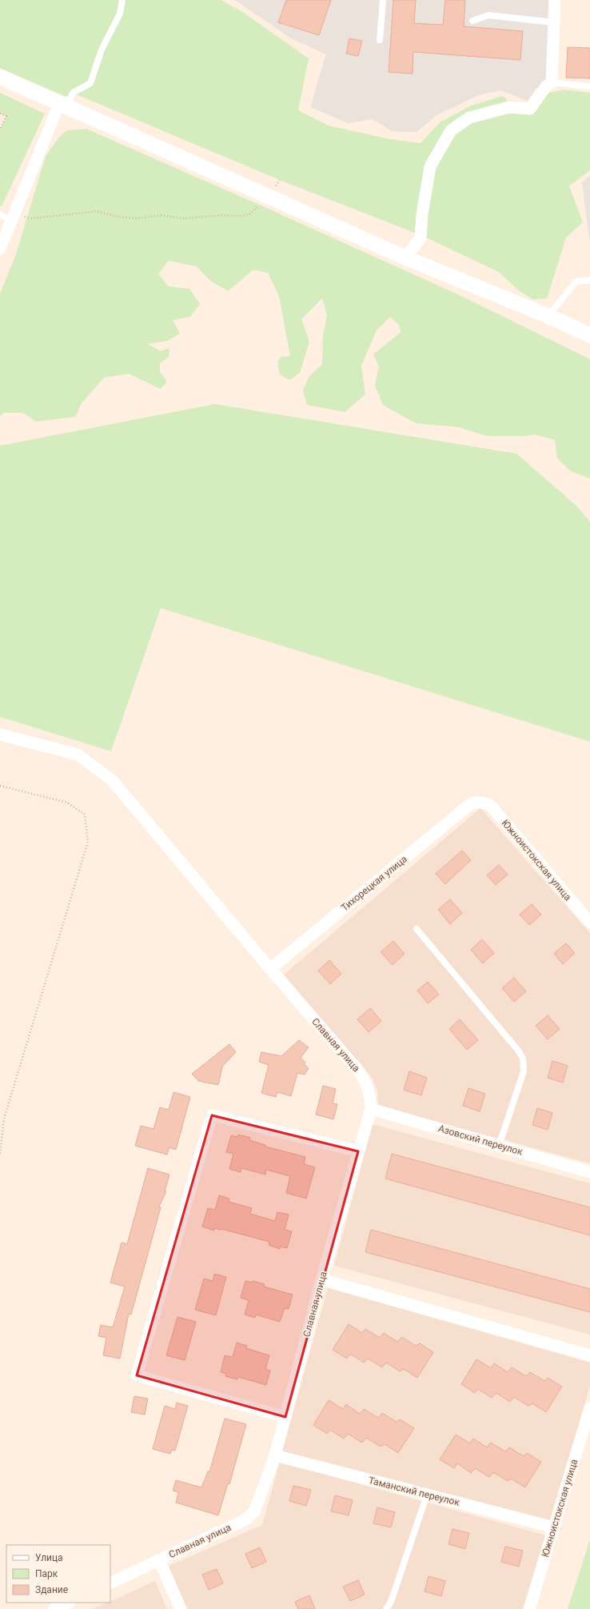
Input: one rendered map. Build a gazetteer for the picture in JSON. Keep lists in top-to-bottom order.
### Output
{
  "streets": {
    "street": [
      "Южноистокская улица",
      "Тихорецкая улица",
      "Славная улица",
      "Азовский переулок",
      "Таманский переулок"
    ]
  },
  "crossings": [
    ["Южноистокская улица", "Тихорецкая улица"],
    ["Южноистокская улица", "Таманский переулок"],
    ["Тихорецкая улица", "Славная улица"],
    ["Славная улица", "Азовский переулок"],
    ["Славная улица", "Таманский переулок"]
  ],
  "legend": ["Улица", "Парк", "Здание"]
}
